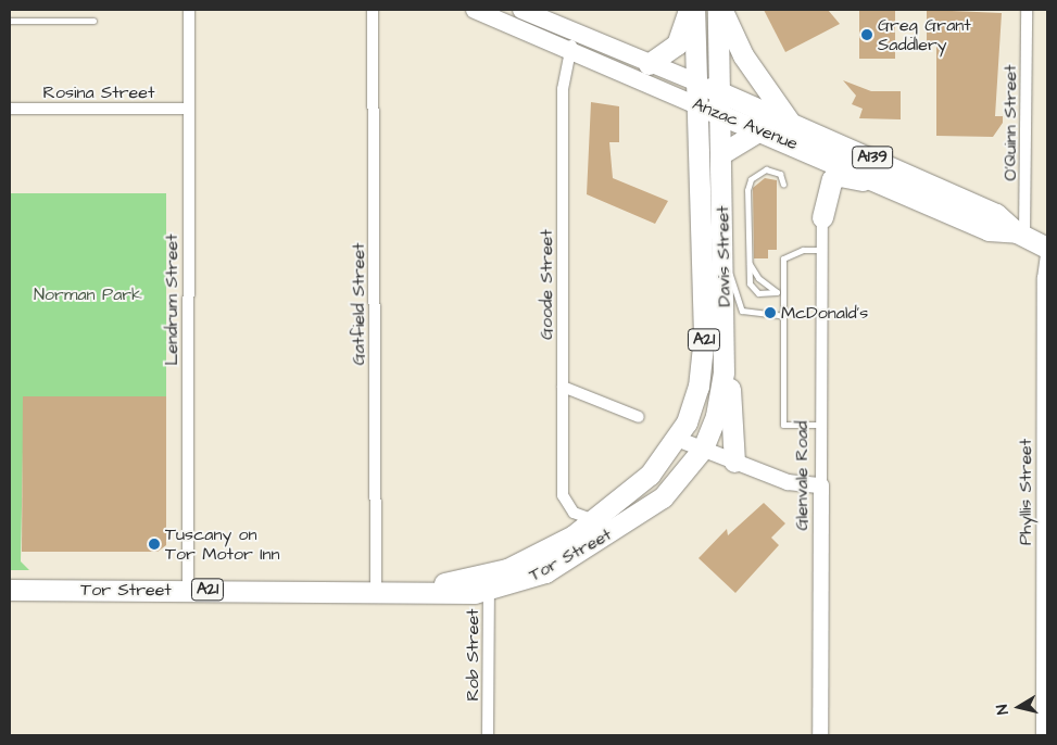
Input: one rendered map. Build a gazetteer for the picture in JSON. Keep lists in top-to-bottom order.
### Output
{
  "streets": {
    "highway": [
      "Anzac Avenue",
      "A139",
      "Davis Street",
      "A21",
      "Tor Street"
    ],
    "street": [
      "Rosina Street",
      "O'Quinn Street",
      "Goode Street",
      "Lendrum Street",
      "Gatfield Street",
      "Glenvale Road",
      "Phyllis Street",
      "Rob Street"
    ]
  },
  "crossings": [
    ["Rosina Street", "Lendrum Street"],
    ["O'Quinn Street", "Anzac Avenue"],
    ["Anzac Avenue", "Davis Street"],
    ["Anzac Avenue", "Goode Street"],
    ["Anzac Avenue", "A21"],
    ["Anzac Avenue", "Phyllis Street"],
    ["Davis Street", "A21"],
    ["Davis Street", "Tor Street"],
    ["Goode Street", "Tor Street"],
    ["Lendrum Street", "Tor Street"],
    ["Gatfield Street", "Tor Street"],
    ["Tor Street", "Rob Street"]
  ],
  "parks": ["Norman Park"],
  "places": ["Greg Grant Saddlery", "McDonald's", "Tuscany on Tor Motor Inn"],
  "north": "left"
}
